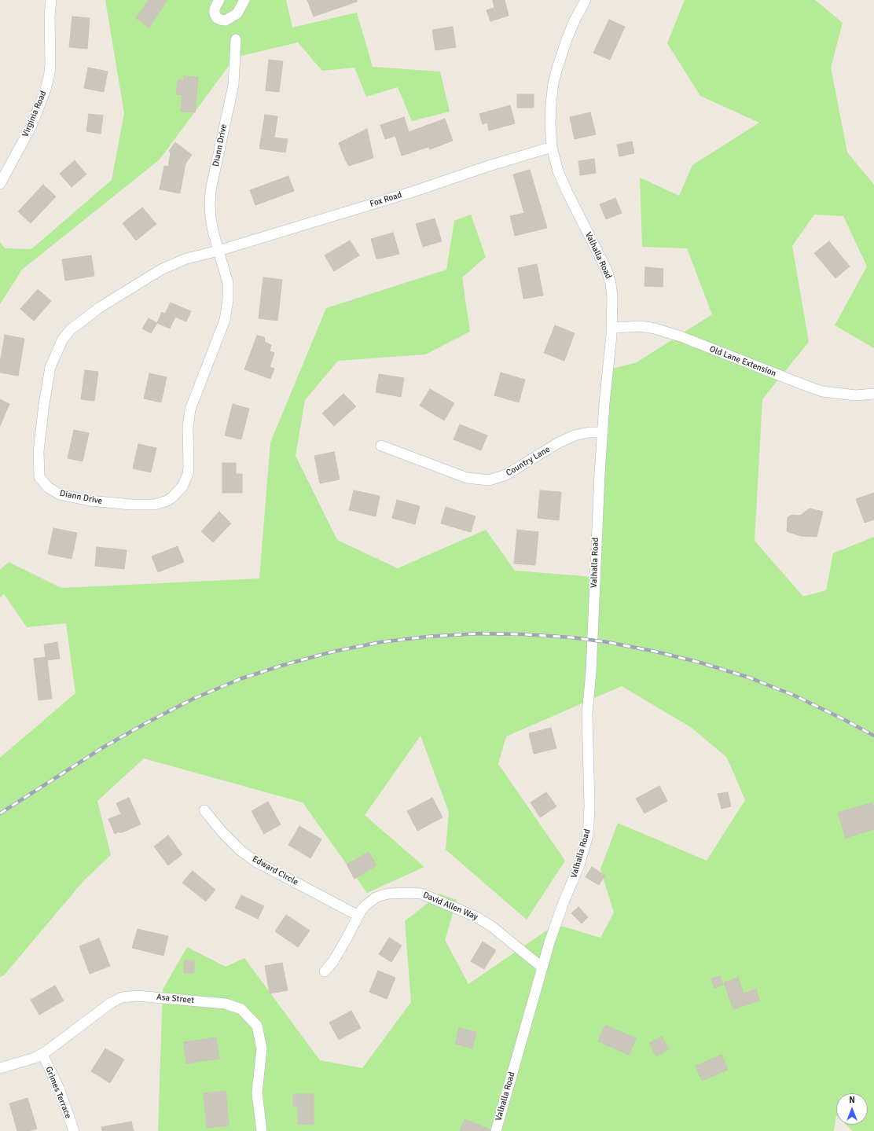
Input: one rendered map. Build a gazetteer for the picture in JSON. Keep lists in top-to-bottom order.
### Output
{
  "streets": {
    "street": [
      "Virginia Road",
      "Diann Drive",
      "Fox Road",
      "Valhalla Road",
      "Old Lane Extension",
      "Country Lane",
      "Edward Circle",
      "David Allen Way",
      "Asa Street",
      "Grimes Terrace"
    ]
  },
  "crossings": [
    ["Diann Drive", "Fox Road"],
    ["Fox Road", "Valhalla Road"],
    ["Valhalla Road", "Old Lane Extension"],
    ["Valhalla Road", "Country Lane"],
    ["Valhalla Road", "David Allen Way"],
    ["Edward Circle", "David Allen Way"],
    ["Asa Street", "Grimes Terrace"]
  ],
  "north": "top"
}
